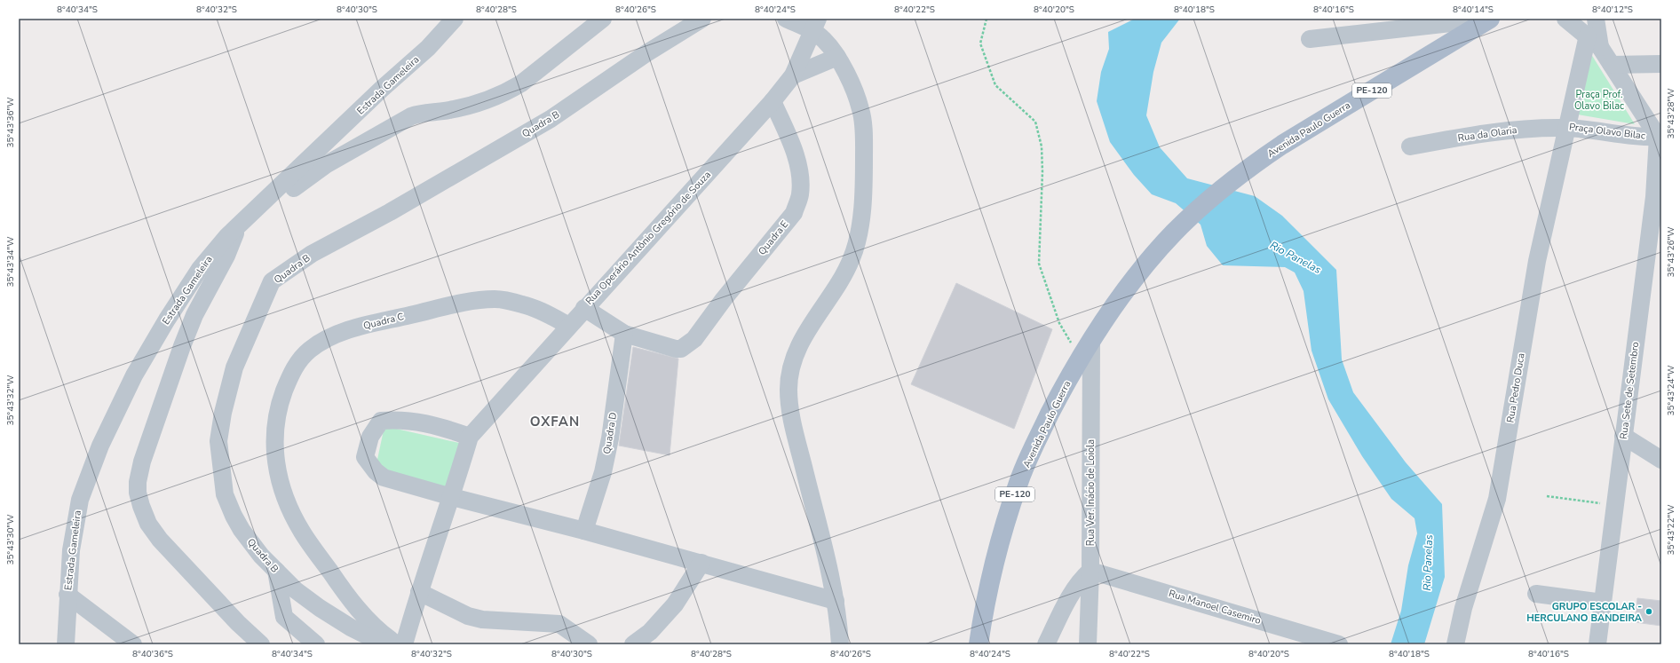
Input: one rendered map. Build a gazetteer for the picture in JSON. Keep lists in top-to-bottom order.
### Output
{
  "streets": {
    "main road": ["PE-120", "Avenida Paulo Guerra"],
    "street": [
      "Estrada Gameleira",
      "Quadra B",
      "Praça Olavo Bilac",
      "Rua da Olaria",
      "Rua Operário Antônio Gregório de Souza",
      "Quadra E",
      "Quadra C",
      "Rua Pedro Duca",
      "Rua Sete de Setembro",
      "Quadra D",
      "Rua Ver. Inácio de Loiola",
      "Rua Manoel Casemiro"
    ]
  },
  "crossings": [
    ["Quadra B", "Quadra C"],
    ["Avenida Paulo Guerra", "Rua Ver. Inácio de Loiola"],
    ["Praça Olavo Bilac", "Rua da Olaria"],
    ["Praça Olavo Bilac", "Rua Pedro Duca"],
    ["Praça Olavo Bilac", "Rua Sete de Setembro"],
    ["Rua da Olaria", "Rua Pedro Duca"],
    ["Rua Operário Antônio Gregório de Souza", "Quadra E"],
    ["Rua Operário Antônio Gregório de Souza", "Quadra C"],
    ["Quadra E", "Quadra D"],
    ["Rua Ver. Inácio de Loiola", "Rua Manoel Casemiro"]
  ],
  "districts": ["OXFAN"],
  "water": ["Rio Panelas"],
  "parks": ["Praça Prof. Olavo Bilac"],
  "places": ["GRUPO ESCOLAR - HERCULANO BANDEIRA"],
  "coordinates": [
    "8°40'34\"S",
    "8°40'32\"S",
    "8°40'30\"S",
    "8°40'28\"S",
    "8°40'26\"S",
    "8°40'24\"S",
    "8°40'22\"S",
    "8°40'20\"S",
    "8°40'18\"S",
    "8°40'16\"S",
    "8°40'14\"S",
    "8°40'12\"S",
    "35°43'28\"W",
    "35°43'36\"W",
    "35°43'26\"W",
    "35°43'34\"W",
    "35°43'24\"W",
    "35°43'32\"W",
    "35°43'22\"W",
    "35°43'30\"W",
    "8°40'36\"S"
  ]
}
